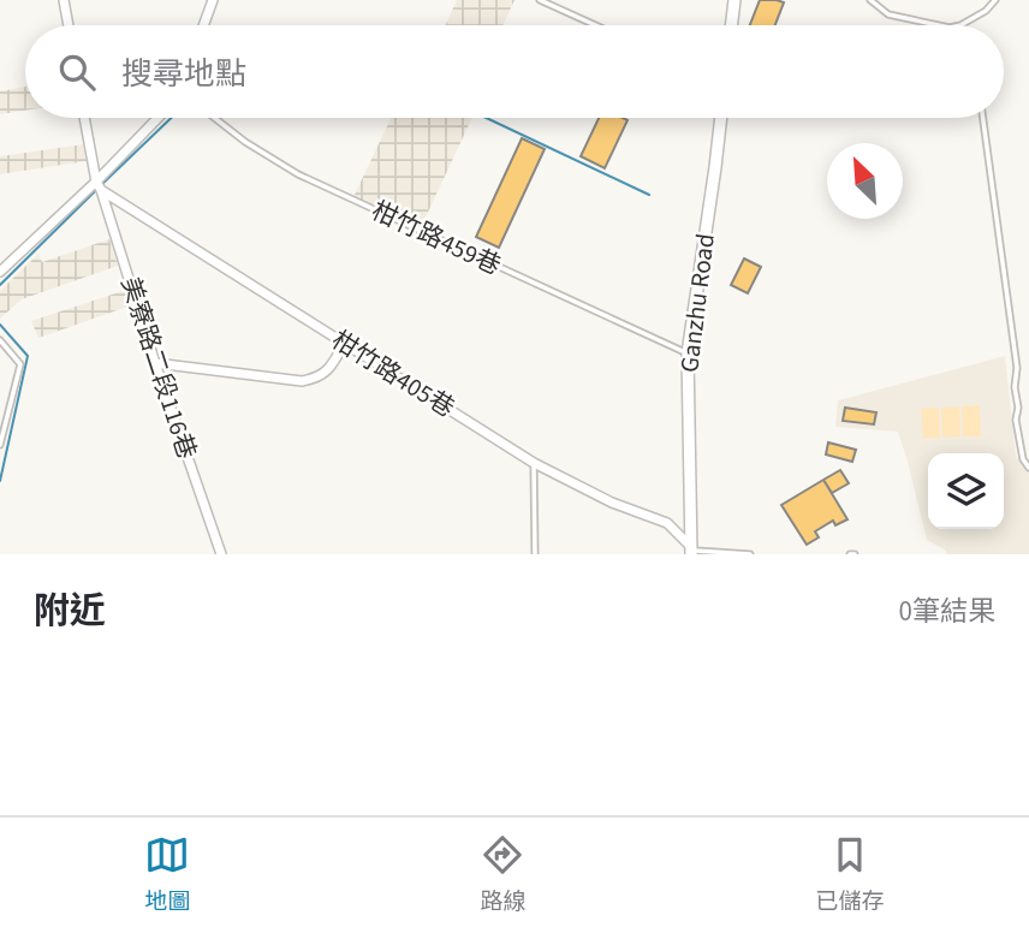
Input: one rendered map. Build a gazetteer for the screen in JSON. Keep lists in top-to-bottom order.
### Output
{
  "streets": {
    "street": ["Ganzhu Road", "美寮路二段116巷", "柑竹路405巷"],
    "lane": ["柑竹路459巷"]
  },
  "crossings": [
    ["柑竹路459巷", "Ganzhu Road"],
    ["Ganzhu Road", "柑竹路405巷"],
    ["美寮路二段116巷", "柑竹路405巷"]
  ],
  "north": "top left",
  "page": {
    "search": "搜尋地點",
    "heading": ["附近", "0筆結果"],
    "nav": ["地圖", "路線", "已儲存"]
  }
}
